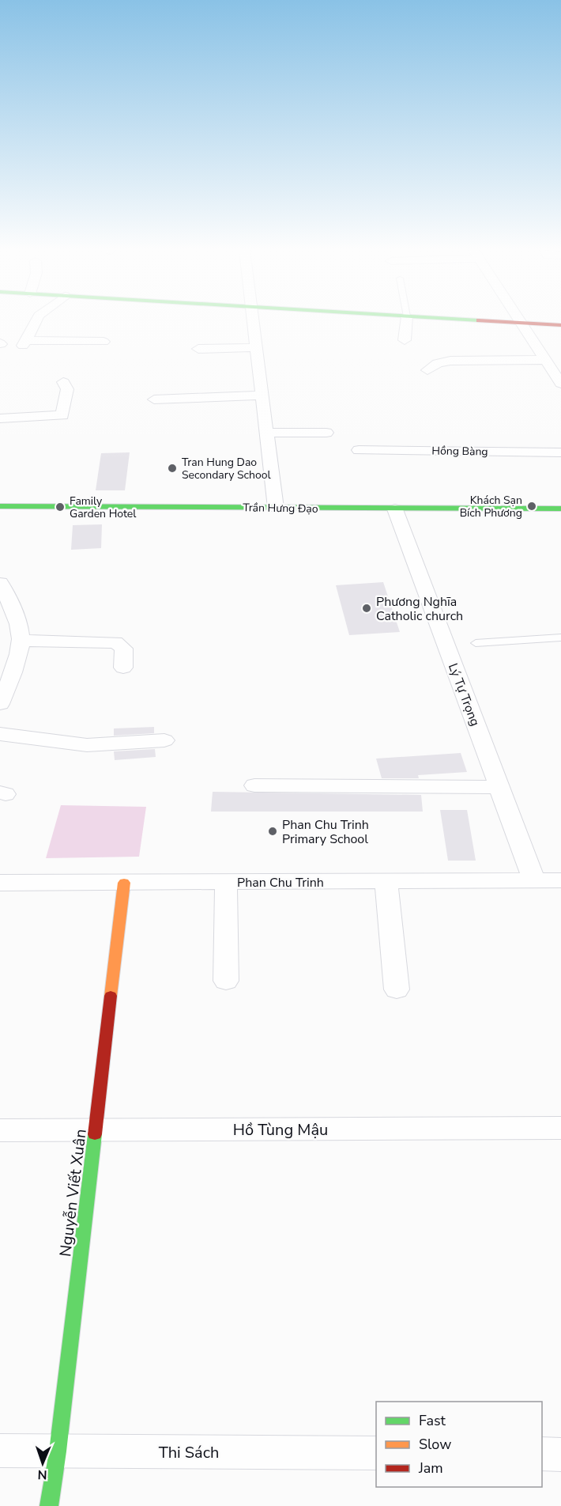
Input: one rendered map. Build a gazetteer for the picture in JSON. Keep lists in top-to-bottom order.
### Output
{
  "streets": {
    "street": [
      "Hồng Bàng",
      "Trần Hưng Đạo",
      "Lý Tự Trọng",
      "Phan Chu Trinh",
      "Hồ Tùng Mậu",
      "Nguyễn Viết Xuân",
      "Thi Sách"
    ]
  },
  "crossings": [
    ["Trần Hưng Đạo", "Lý Tự Trọng"],
    ["Lý Tự Trọng", "Phan Chu Trinh"],
    ["Phan Chu Trinh", "Nguyễn Viết Xuân"],
    ["Hồ Tùng Mậu", "Nguyễn Viết Xuân"],
    ["Nguyễn Viết Xuân", "Thi Sách"]
  ],
  "places": [
    "Tran Hung Dao Secondary School",
    "Khách Sạn Bích Phương",
    "Family Garden Hotel",
    "Phương Nghĩa Catholic church",
    "Phan Chu Trinh Primary School"
  ],
  "legend": ["Fast", "Slow", "Jam"],
  "north": "bottom"
}
